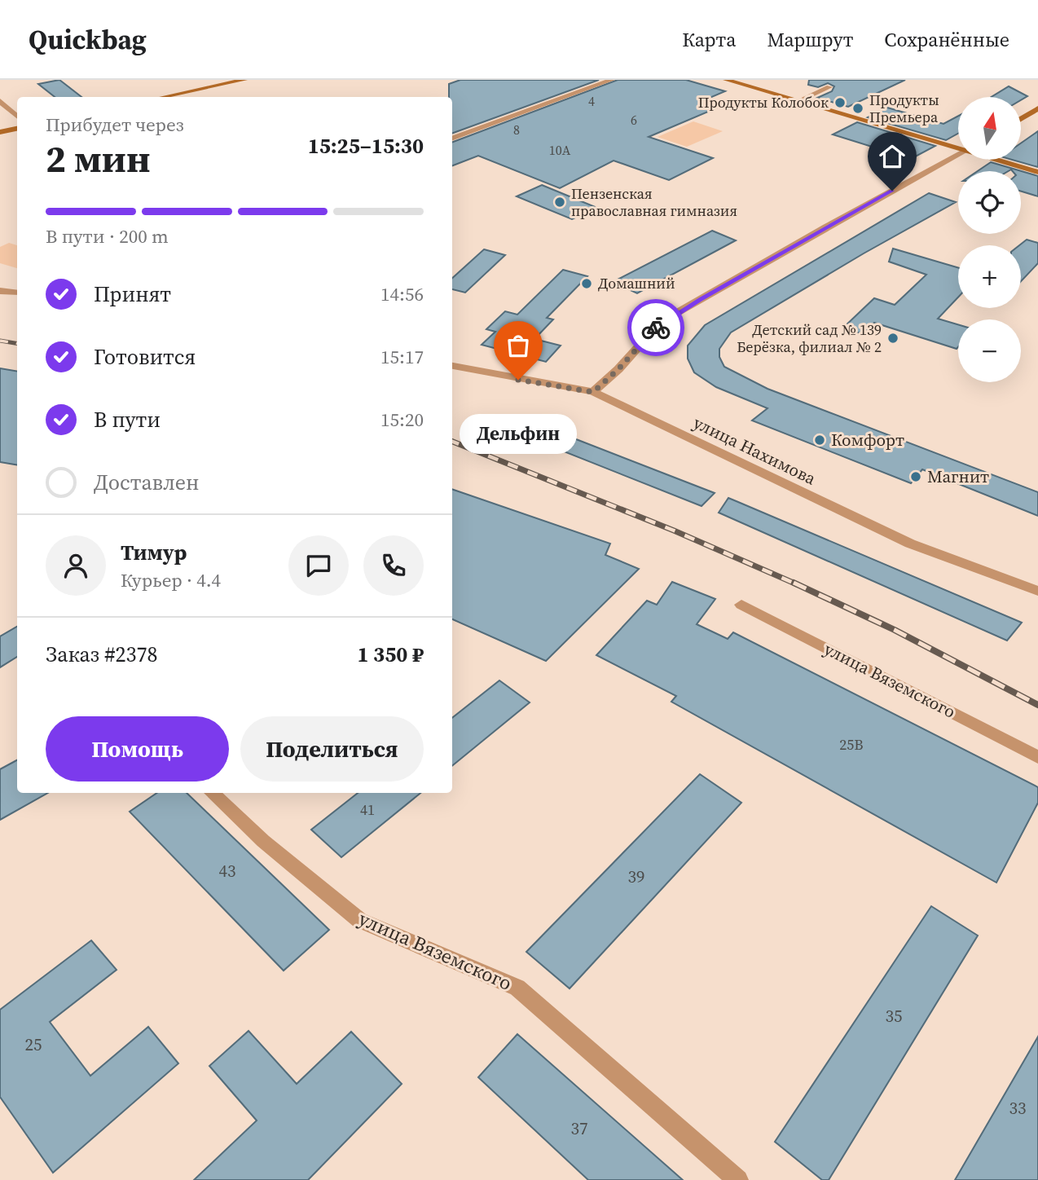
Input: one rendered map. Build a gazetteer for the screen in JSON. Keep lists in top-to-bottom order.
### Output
{
  "streets": {
    "street": ["улица Нахимова", "улица Вяземского"]
  },
  "places": [
    "Продукты Колобок",
    "Продукты Премьера",
    "Пензенская православная гимназия",
    "Домашний",
    "Детский сад № 139 Берёзка, филиал № 2",
    "Дельфин",
    "Комфорт",
    "Магнит"
  ],
  "house_numbers": [
    "4",
    "6",
    "8",
    "10А",
    "25В",
    "41",
    "43",
    "39",
    "35",
    "25",
    "33",
    "37"
  ],
  "north": "top",
  "page": {
    "header": "Quickbag",
    "nav": ["Карта", "Маршрут", "Сохранённые"],
    "map_buttons": ["+", "−"],
    "heading": ["2 мин", "Прибудет через", "15:25–15:30"],
    "panel": [
      "Тимур",
      "Курьер · 4.4",
      "Заказ #2378",
      "1 350 ₽"
    ],
    "bar": "В пути · 200 m",
    "list": [
      ["Принят", "14:56"],
      ["Готовится", "15:17"],
      ["В пути", "15:20"],
      "Доставлен"
    ],
    "bubble": "Дельфин",
    "buttons": ["Помощь", "Поделиться"]
  }
}
